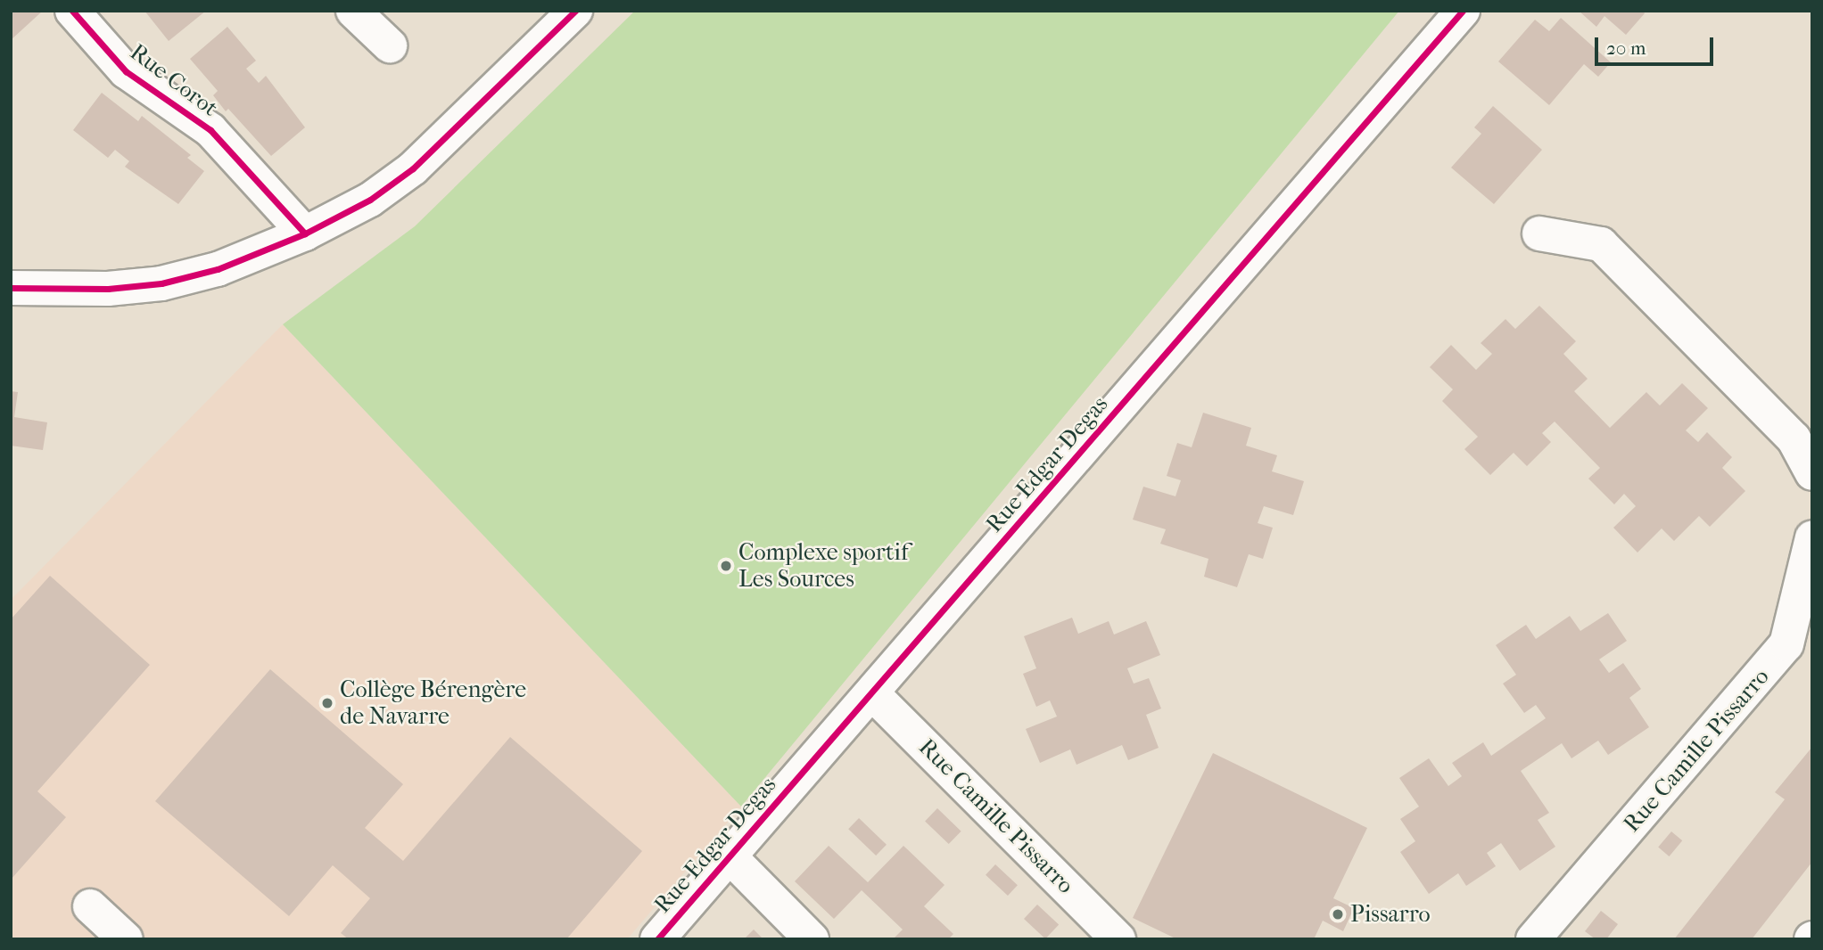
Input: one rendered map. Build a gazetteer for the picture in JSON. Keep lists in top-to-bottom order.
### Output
{
  "streets": {
    "street": ["Rue Corot", "Rue Edgar Degas", "Rue Camille Pissarro"]
  },
  "crossings": [
    ["Rue Edgar Degas", "Rue Camille Pissarro"]
  ],
  "places": ["Complexe sportif Les Sources", "Collège Bérengère de Navarre", "Pissarro"],
  "scale_bar": "20 m"
}
